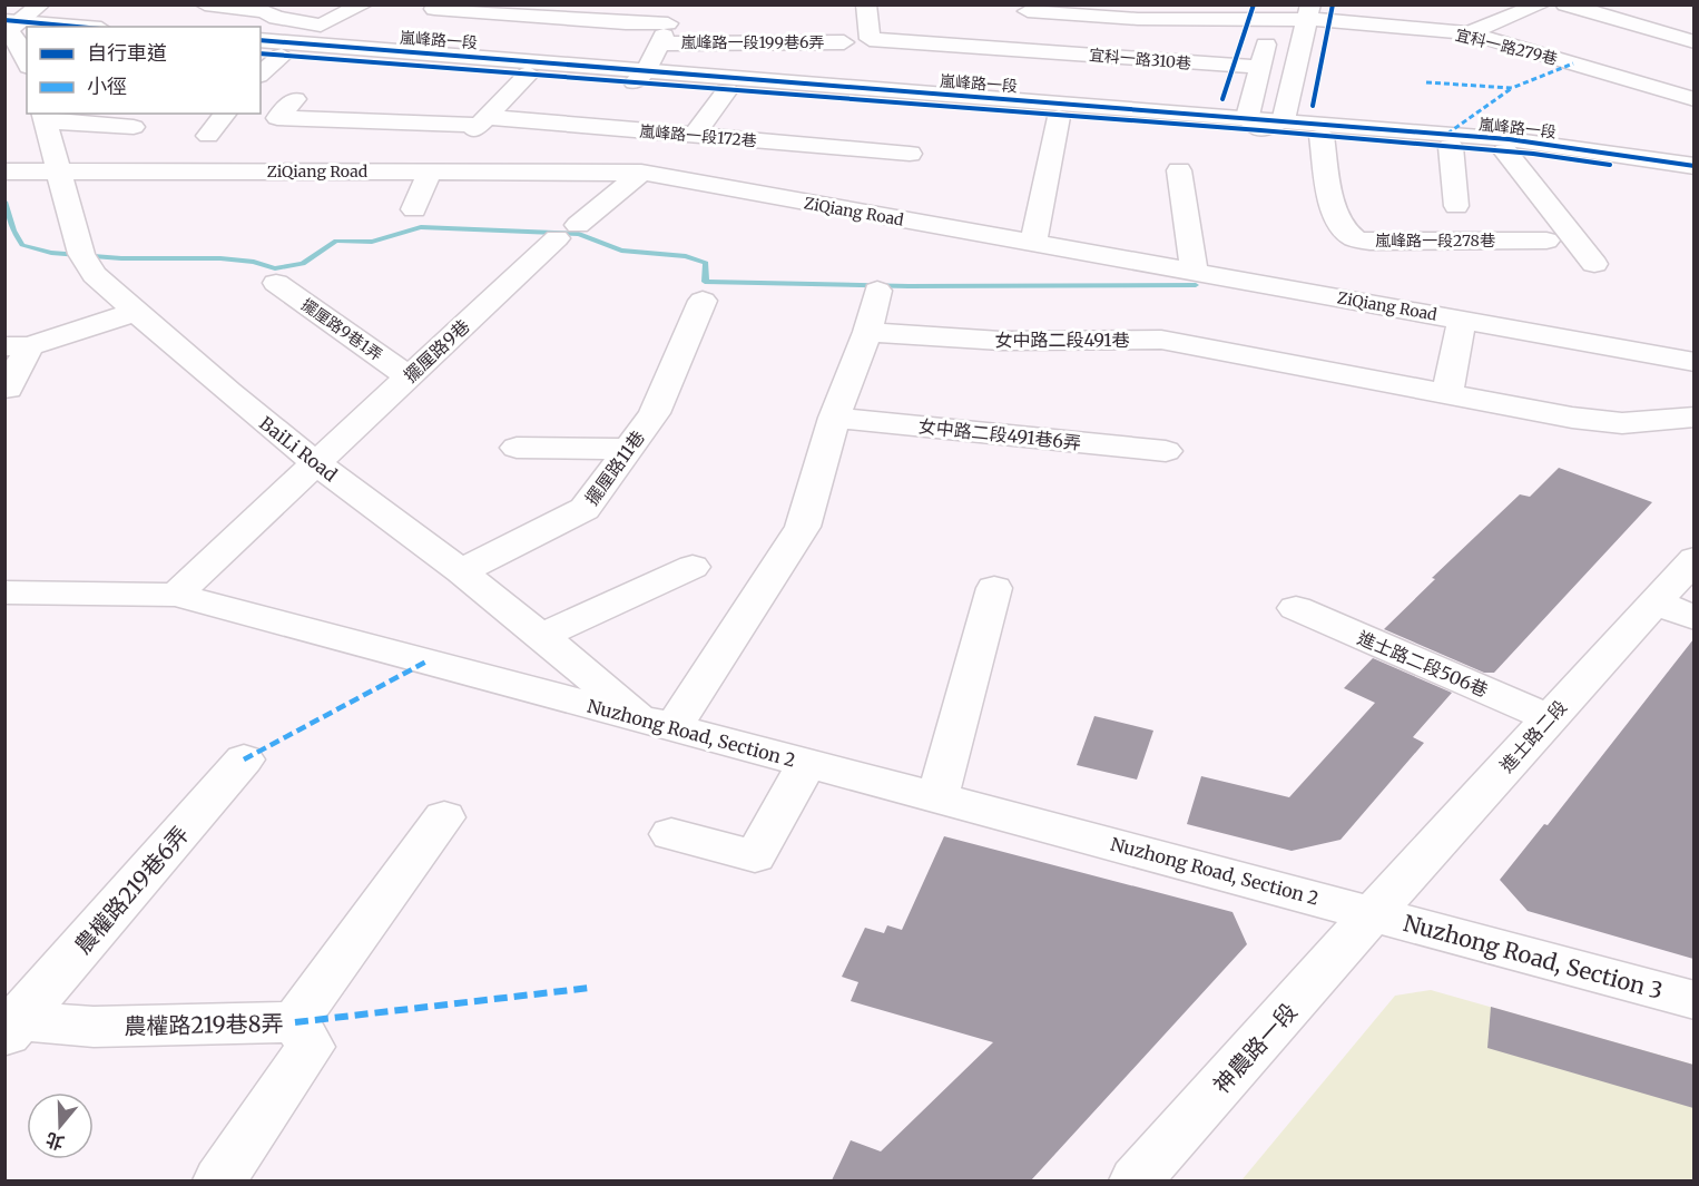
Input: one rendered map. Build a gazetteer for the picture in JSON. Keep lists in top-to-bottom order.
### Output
{
  "streets": {
    "street": [
      "嵐峰路一段",
      "嵐峰路一段199巷6弄",
      "宜科一路279巷",
      "宜科一路310巷",
      "嵐峰路一段172巷",
      "ZiQiang Road",
      "嵐峰路一段278巷",
      "擺厘路9巷1弄",
      "女中路二段491巷",
      "擺厘路9巷",
      "女中路二段491巷6弄",
      "BaiLi Road",
      "擺厘路11巷",
      "進士路二段506巷",
      "Nuzhong Road, Section 2",
      "進士路二段",
      "農權路219巷6弄",
      "Nuzhong Road, Section 3",
      "農權路219巷8弄",
      "神農路一段"
    ]
  },
  "crossings": [
    ["嵐峰路一段", "嵐峰路一段278巷"],
    ["ZiQiang Road", "擺厘路9巷"],
    ["ZiQiang Road", "BaiLi Road"],
    ["擺厘路9巷1弄", "擺厘路9巷"],
    ["擺厘路9巷", "BaiLi Road"],
    ["擺厘路9巷", "Nuzhong Road, Section 2"],
    ["BaiLi Road", "擺厘路11巷"],
    ["BaiLi Road", "Nuzhong Road, Section 2"],
    ["進士路二段506巷", "進士路二段"],
    ["Nuzhong Road, Section 2", "進士路二段"],
    ["Nuzhong Road, Section 2", "Nuzhong Road, Section 3"],
    ["Nuzhong Road, Section 2", "神農路一段"],
    ["進士路二段", "Nuzhong Road, Section 3"],
    ["進士路二段", "神農路一段"],
    ["農權路219巷6弄", "農權路219巷8弄"],
    ["Nuzhong Road, Section 3", "神農路一段"]
  ],
  "legend": ["自行車道", "小徑"],
  "north": "bottom"
}
